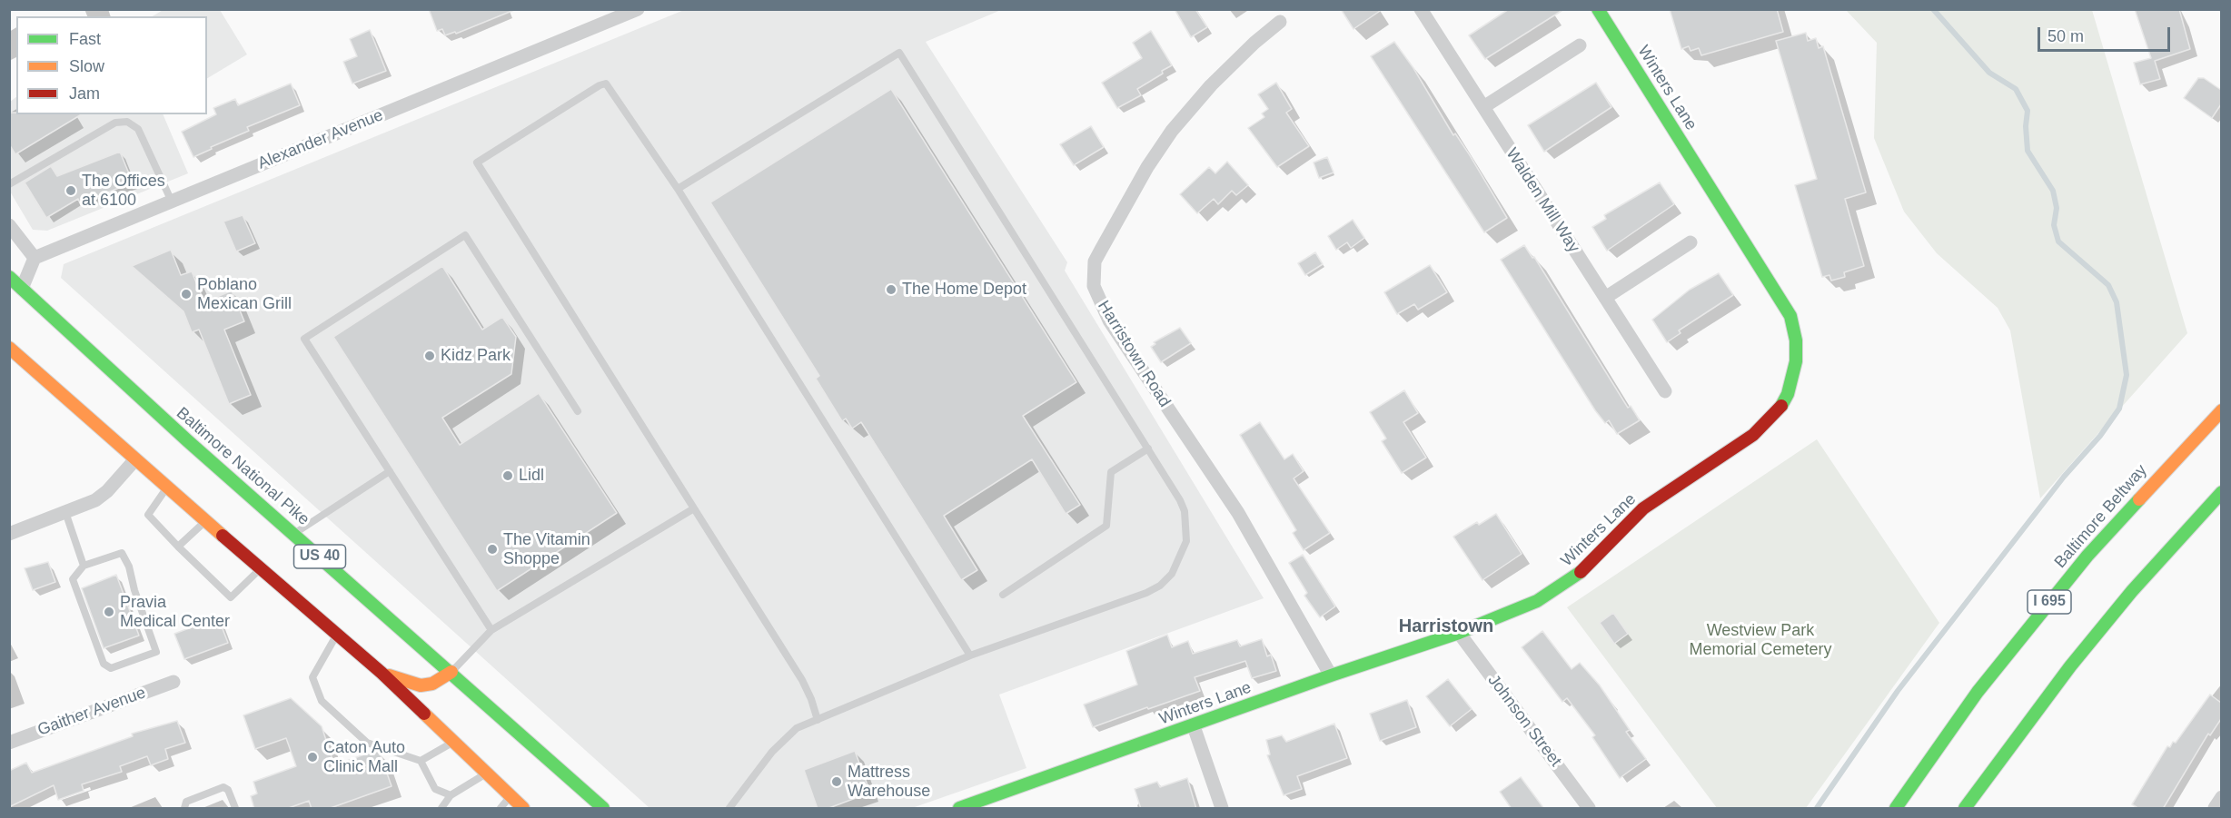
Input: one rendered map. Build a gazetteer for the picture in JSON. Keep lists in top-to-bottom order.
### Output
{
  "streets": {
    "main road": [
      "Winters Lane",
      "Baltimore National Pike",
      "Baltimore Beltway",
      "US 40",
      "I 695"
    ],
    "street": [
      "Alexander Avenue",
      "Walden Mill Way",
      "Harristown Road",
      "Gaither Avenue",
      "Johnson Street"
    ]
  },
  "crossings": [
    ["Winters Lane", "Harristown Road"],
    ["Winters Lane", "Johnson Street"]
  ],
  "districts": ["Harristown"],
  "parks": ["Westview Park Memorial Cemetery"],
  "places": [
    "The Offices at 6100",
    "The Home Depot",
    "Poblano Mexican Grill",
    "Kidz Park",
    "Lidl",
    "The Vitamin Shoppe",
    "Pravia Medical Center",
    "Caton Auto Clinic Mall",
    "Mattress Warehouse"
  ],
  "legend": ["Fast", "Slow", "Jam"],
  "scale_bar": "50 m"
}
